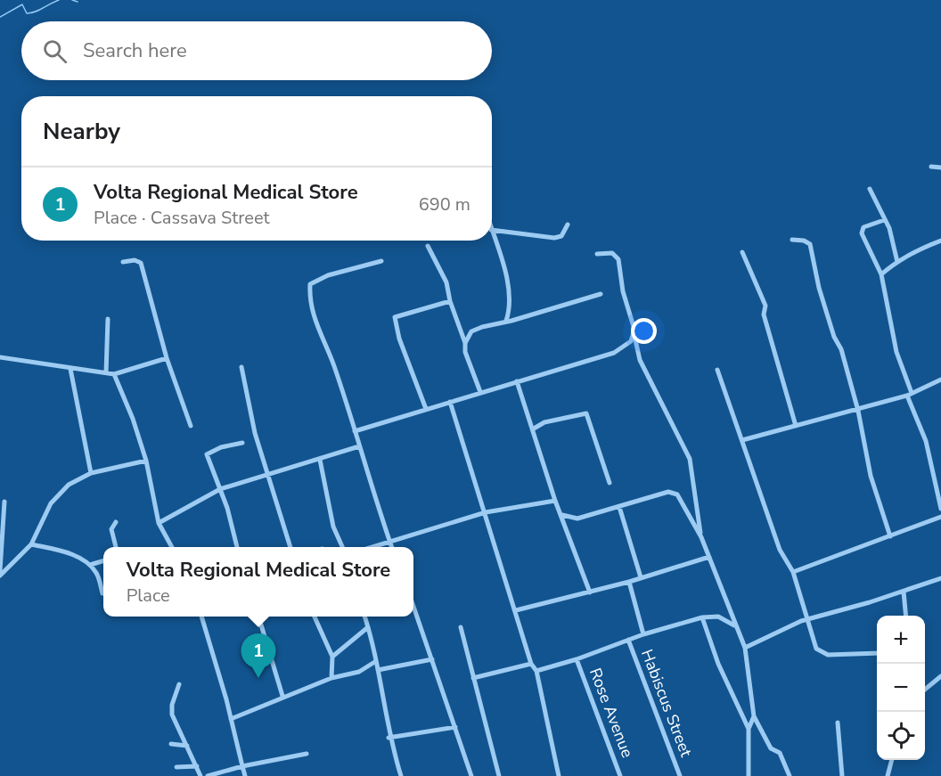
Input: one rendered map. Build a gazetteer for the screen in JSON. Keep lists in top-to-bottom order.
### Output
{
  "streets": {
    "street": ["Habiscus Street", "Rose Avenue"]
  },
  "page": {
    "search": "Search here",
    "heading": "Nearby",
    "list": [
      {
        "mark": "1",
        "name": "Volta Regional Medical Store",
        "note": "Place · Cassava Street",
        "value": "690 m"
      }
    ],
    "popup": ["Volta Regional Medical Store", "Place"],
    "map_buttons": ["+", "−"],
    "pins": "1"
  }
}
